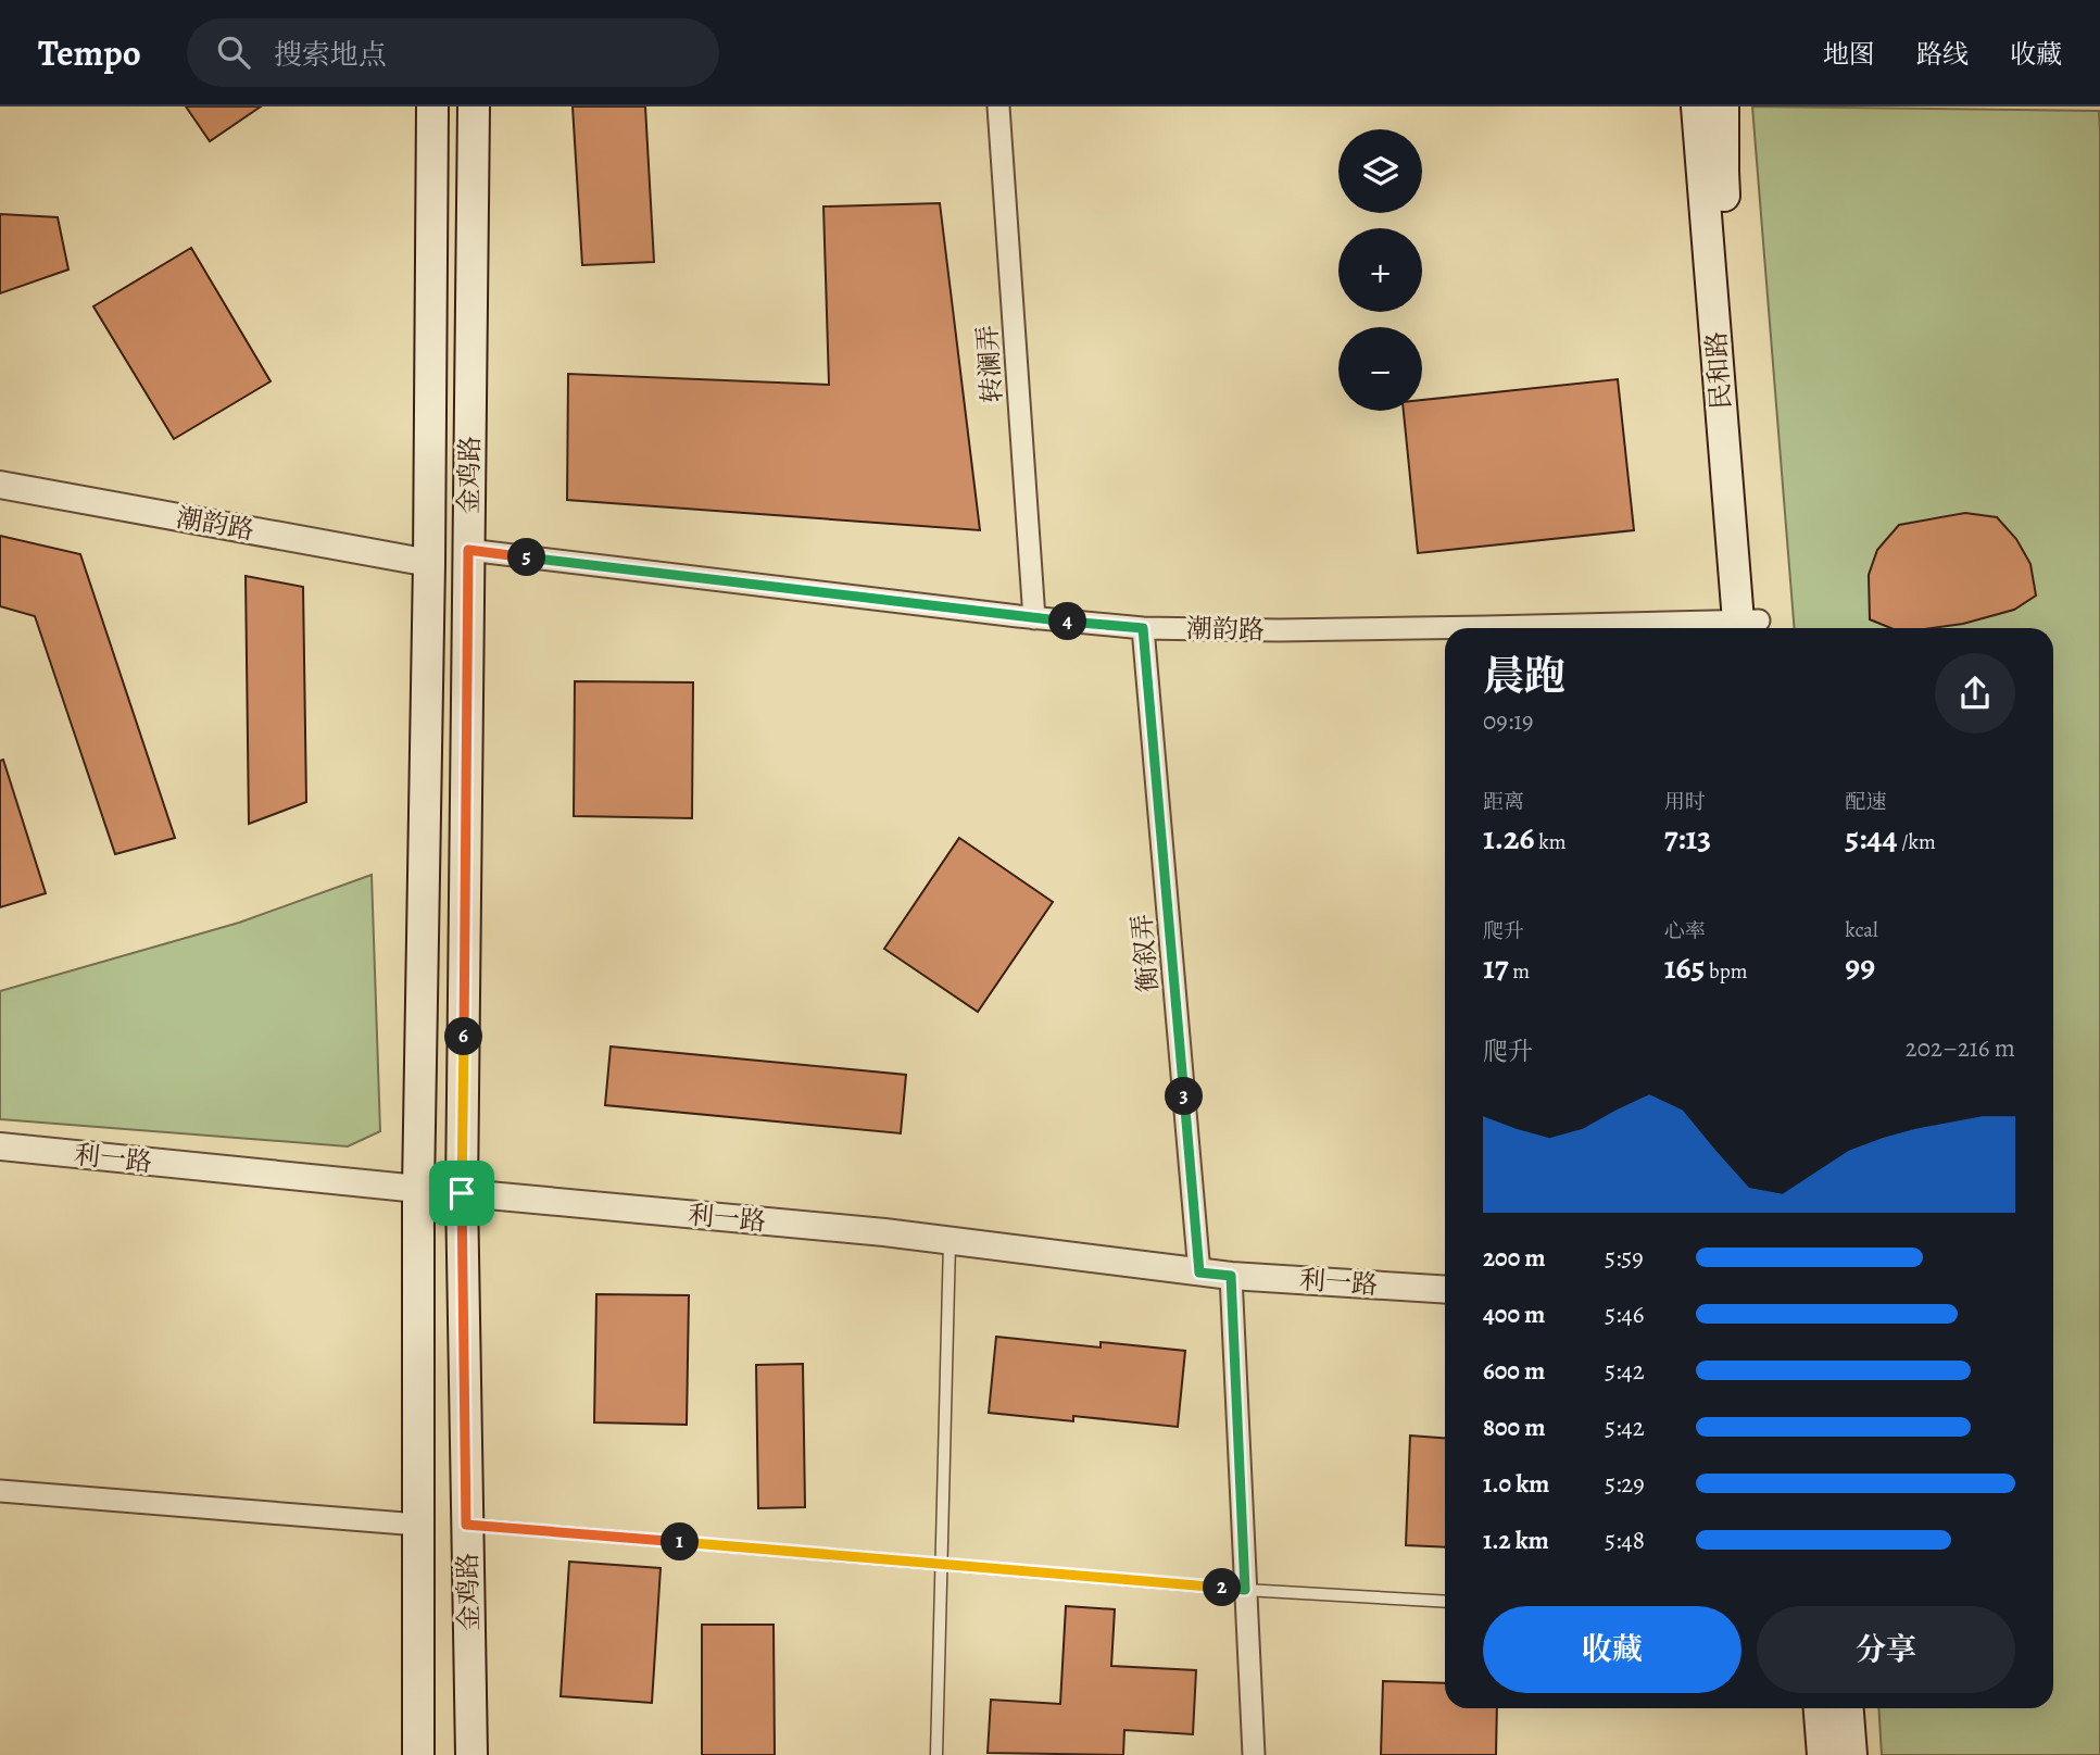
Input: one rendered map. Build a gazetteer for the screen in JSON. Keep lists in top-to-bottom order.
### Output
{
  "streets": {
    "main road": ["民和路", "金鸡路"],
    "street": [
      "转澜弄",
      "潮韵路",
      "衡叙弄",
      "利一路"
    ]
  },
  "crossings": [
    ["转澜弄", "潮韵路"],
    ["金鸡路", "潮韵路"],
    ["金鸡路", "利一路"],
    ["潮韵路", "衡叙弄"],
    ["衡叙弄", "利一路"]
  ],
  "page": {
    "header": "Tempo",
    "search": "搜索地点",
    "nav": ["地图", "路线", "收藏"],
    "map_buttons": ["+", "−"],
    "pins": [
      "5",
      "4",
      "6",
      "3",
      "1",
      "2"
    ],
    "heading": ["晨跑", "09:19"],
    "stats": [
      ["距离", "1.26 km"],
      ["用时", "7:13"],
      ["配速", "5:44 /km"],
      ["爬升", "17 m"],
      ["心率", "165 bpm"],
      ["kcal", "99"]
    ],
    "chart": ["爬升", "202–216 m"],
    "list": [
      {
        "name": "200 m",
        "note": "5:59"
      },
      {
        "name": "400 m",
        "note": "5:46"
      },
      {
        "name": "600 m",
        "note": "5:42"
      },
      {
        "name": "800 m",
        "note": "5:42"
      },
      {
        "name": "1.0 km",
        "note": "5:29"
      },
      {
        "name": "1.2 km",
        "note": "5:48"
      }
    ],
    "buttons": ["收藏", "分享"]
  }
}
